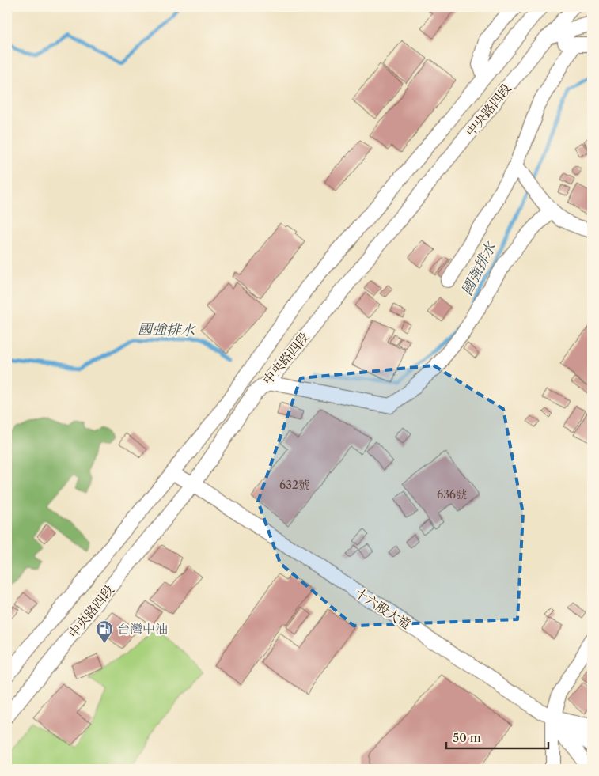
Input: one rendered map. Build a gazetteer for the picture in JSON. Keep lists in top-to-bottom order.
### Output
{
  "streets": {
    "street": ["中央路四段", "十六股大道"]
  },
  "crossings": [
    ["中央路四段", "十六股大道"]
  ],
  "water": ["國強排水"],
  "places": {
    "fuel station": ["台灣中油"]
  },
  "house_numbers": ["632號", "636號"],
  "scale_bar": "50 m"
}
